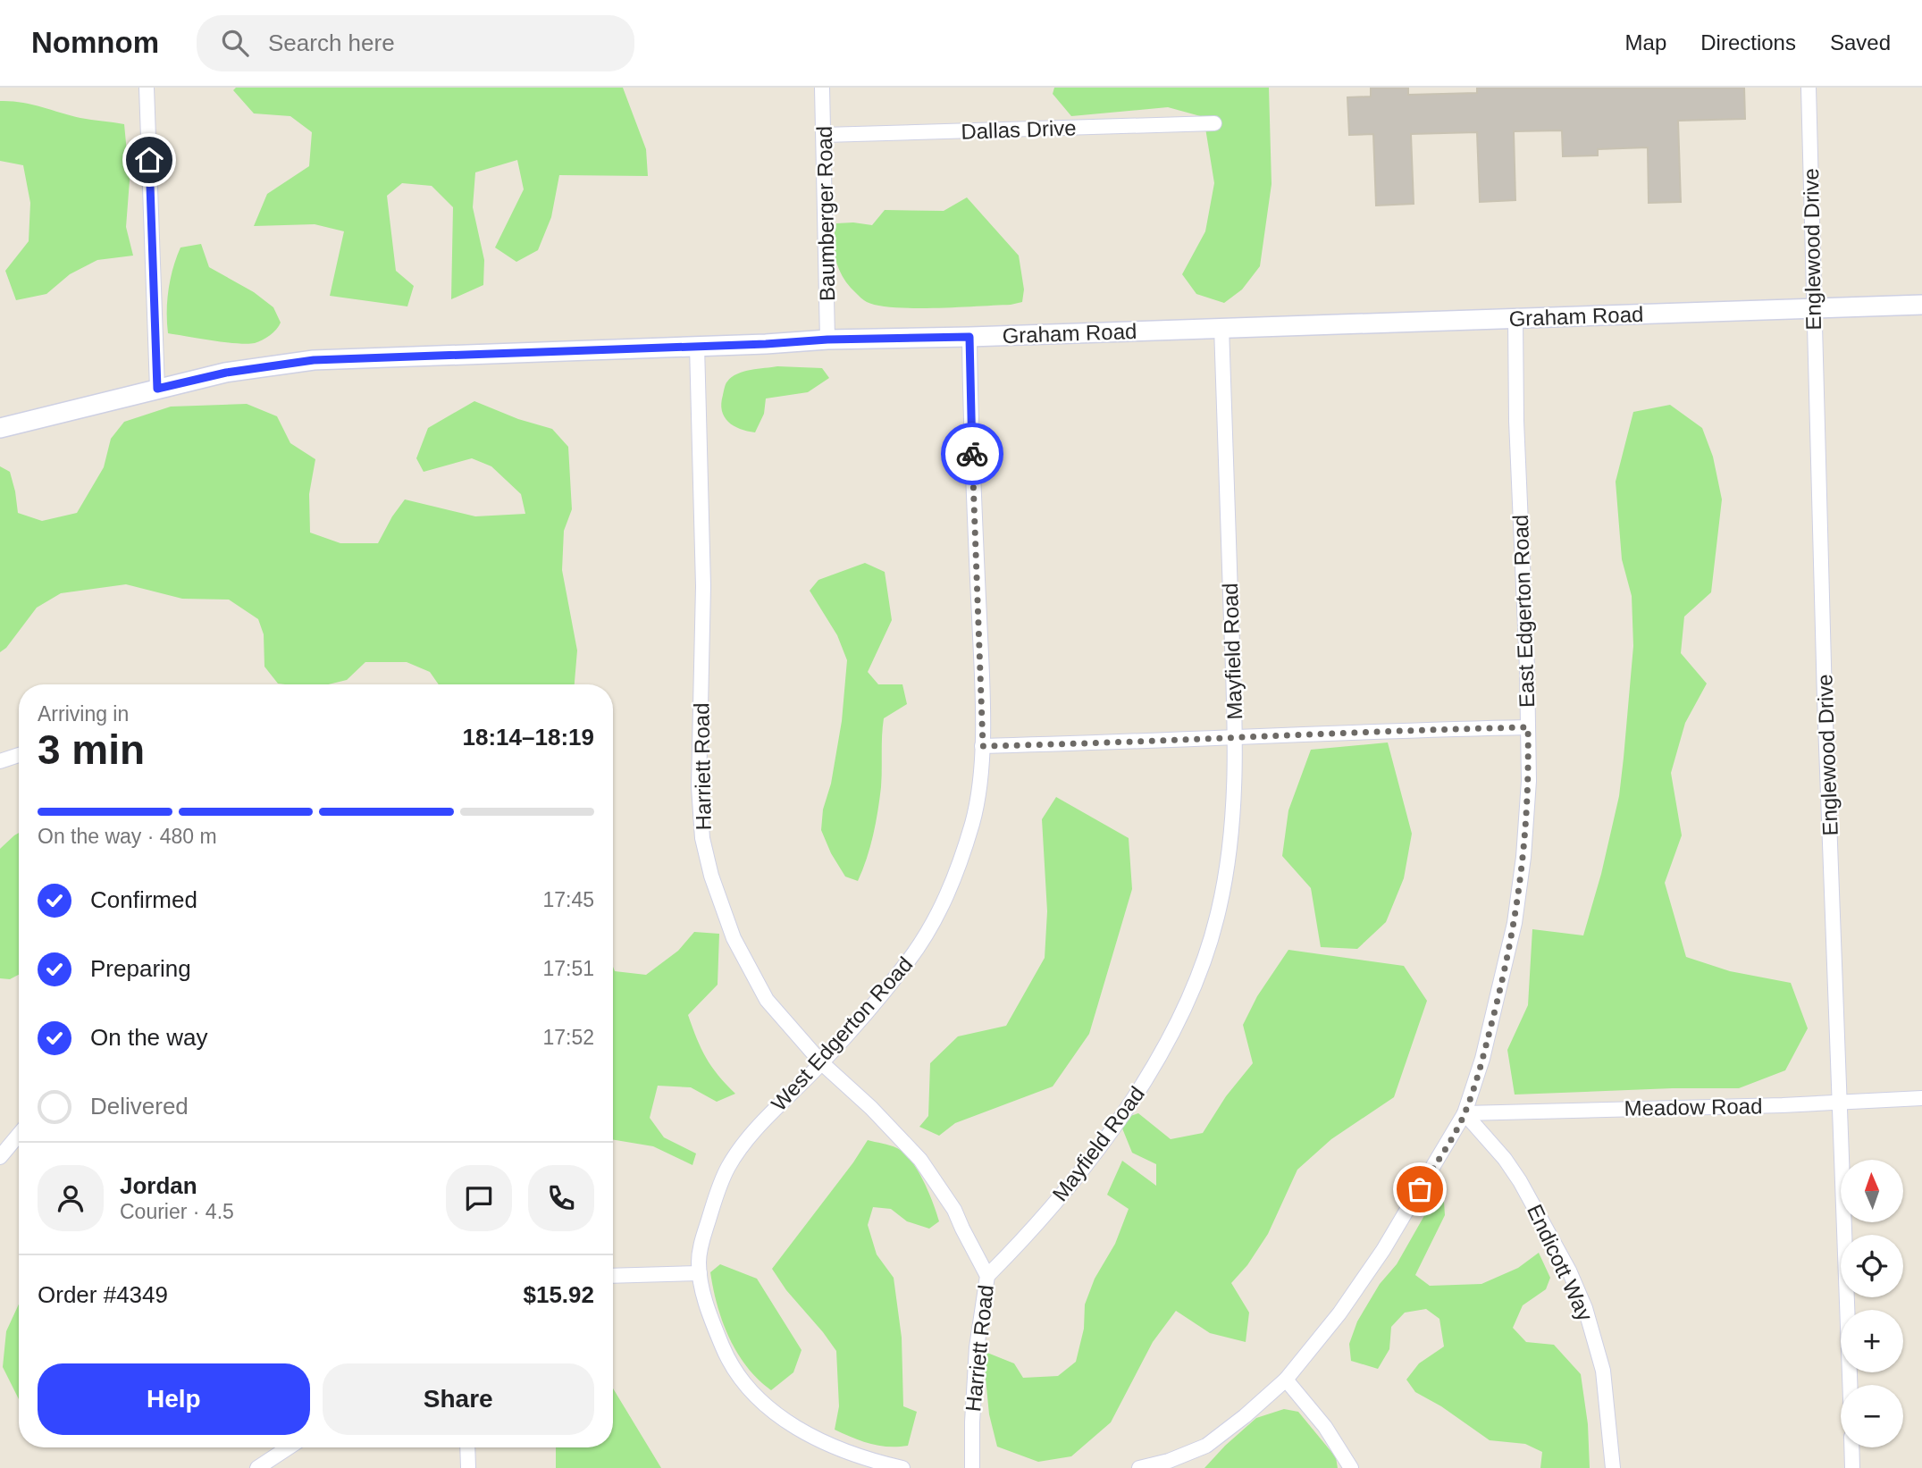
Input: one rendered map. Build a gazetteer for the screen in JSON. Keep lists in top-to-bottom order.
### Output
{
  "streets": {
    "main road": ["Graham Road"],
    "street": [
      "Dallas Drive",
      "Baumberger Road",
      "Englewood Drive",
      "East Edgerton Road",
      "Mayfield Road",
      "Harriett Road",
      "West Edgerton Road",
      "Meadow Road",
      "Endicott Way"
    ]
  },
  "crossings": [
    ["Dallas Drive", "Baumberger Road"],
    ["Baumberger Road", "Graham Road"],
    ["Englewood Drive", "Graham Road"],
    ["Englewood Drive", "Meadow Road"],
    ["Graham Road", "East Edgerton Road"],
    ["Graham Road", "Mayfield Road"],
    ["Graham Road", "Harriett Road"],
    ["Graham Road", "West Edgerton Road"],
    ["East Edgerton Road", "Meadow Road"],
    ["East Edgerton Road", "Endicott Way"],
    ["Mayfield Road", "Harriett Road"],
    ["Harriett Road", "West Edgerton Road"],
    ["Meadow Road", "Endicott Way"]
  ],
  "north": "top",
  "page": {
    "header": "Nomnom",
    "search": "Search here",
    "nav": ["Map", "Directions", "Saved"],
    "heading": ["3 min", "Arriving in", "18:14–18:19"],
    "panel": [
      "Jordan",
      "Courier · 4.5",
      "Order #4349",
      "$15.92"
    ],
    "bar": "On the way · 480 m",
    "list": [
      ["Confirmed", "17:45"],
      ["Preparing", "17:51"],
      ["On the way", "17:52"],
      "Delivered"
    ],
    "map_buttons": ["+", "−"],
    "buttons": ["Help", "Share"]
  }
}
